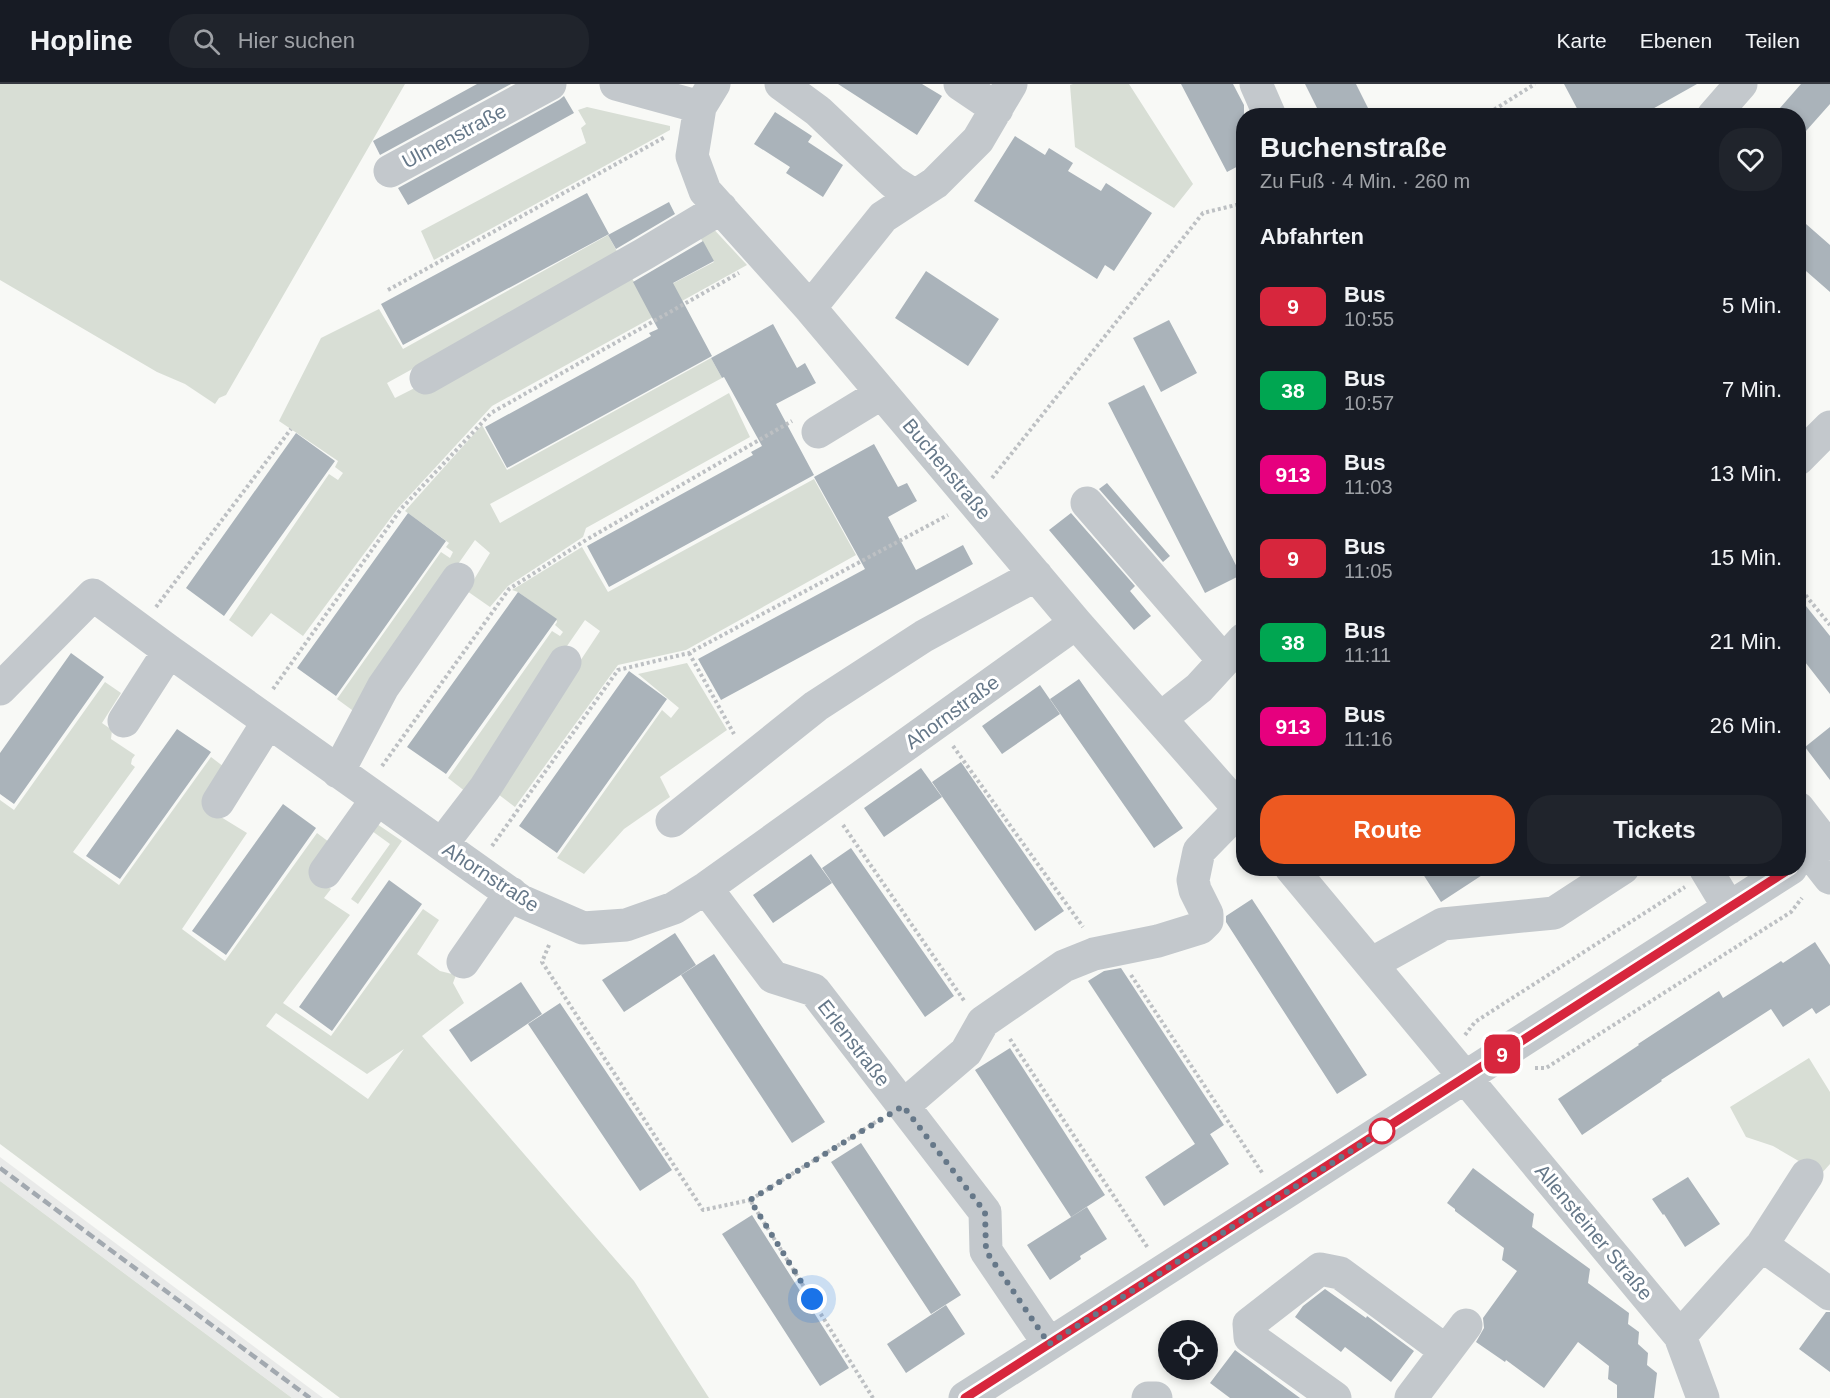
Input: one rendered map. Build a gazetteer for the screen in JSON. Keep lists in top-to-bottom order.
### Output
{
  "streets": {
    "street": [
      "Ulmenstraße",
      "Buchenstraße",
      "Ahornstraße",
      "Erlenstraße",
      "Allensteiner Straße"
    ]
  },
  "crossings": [
    ["Buchenstraße", "Ahornstraße"],
    ["Ahornstraße", "Erlenstraße"]
  ],
  "lines": ["bus line 9"],
  "page": {
    "header": "Hopline",
    "search": "Hier suchen",
    "nav": ["Karte", "Ebenen", "Teilen"],
    "on_map": "9",
    "heading": [
      ["Buchenstraße", "Zu Fuß · 4 Min. · 260 m"],
      "Abfahrten"
    ],
    "list": [
      {
        "mark": "9",
        "name": "Bus",
        "note": "10:55",
        "value": "5 Min."
      },
      {
        "mark": "38",
        "name": "Bus",
        "note": "10:57",
        "value": "7 Min."
      },
      {
        "mark": "913",
        "name": "Bus",
        "note": "11:03",
        "value": "13 Min."
      },
      {
        "mark": "9",
        "name": "Bus",
        "note": "11:05",
        "value": "15 Min."
      },
      {
        "mark": "38",
        "name": "Bus",
        "note": "11:11",
        "value": "21 Min."
      },
      {
        "mark": "913",
        "name": "Bus",
        "note": "11:16",
        "value": "26 Min."
      }
    ],
    "buttons": ["Route", "Tickets"]
  }
}
